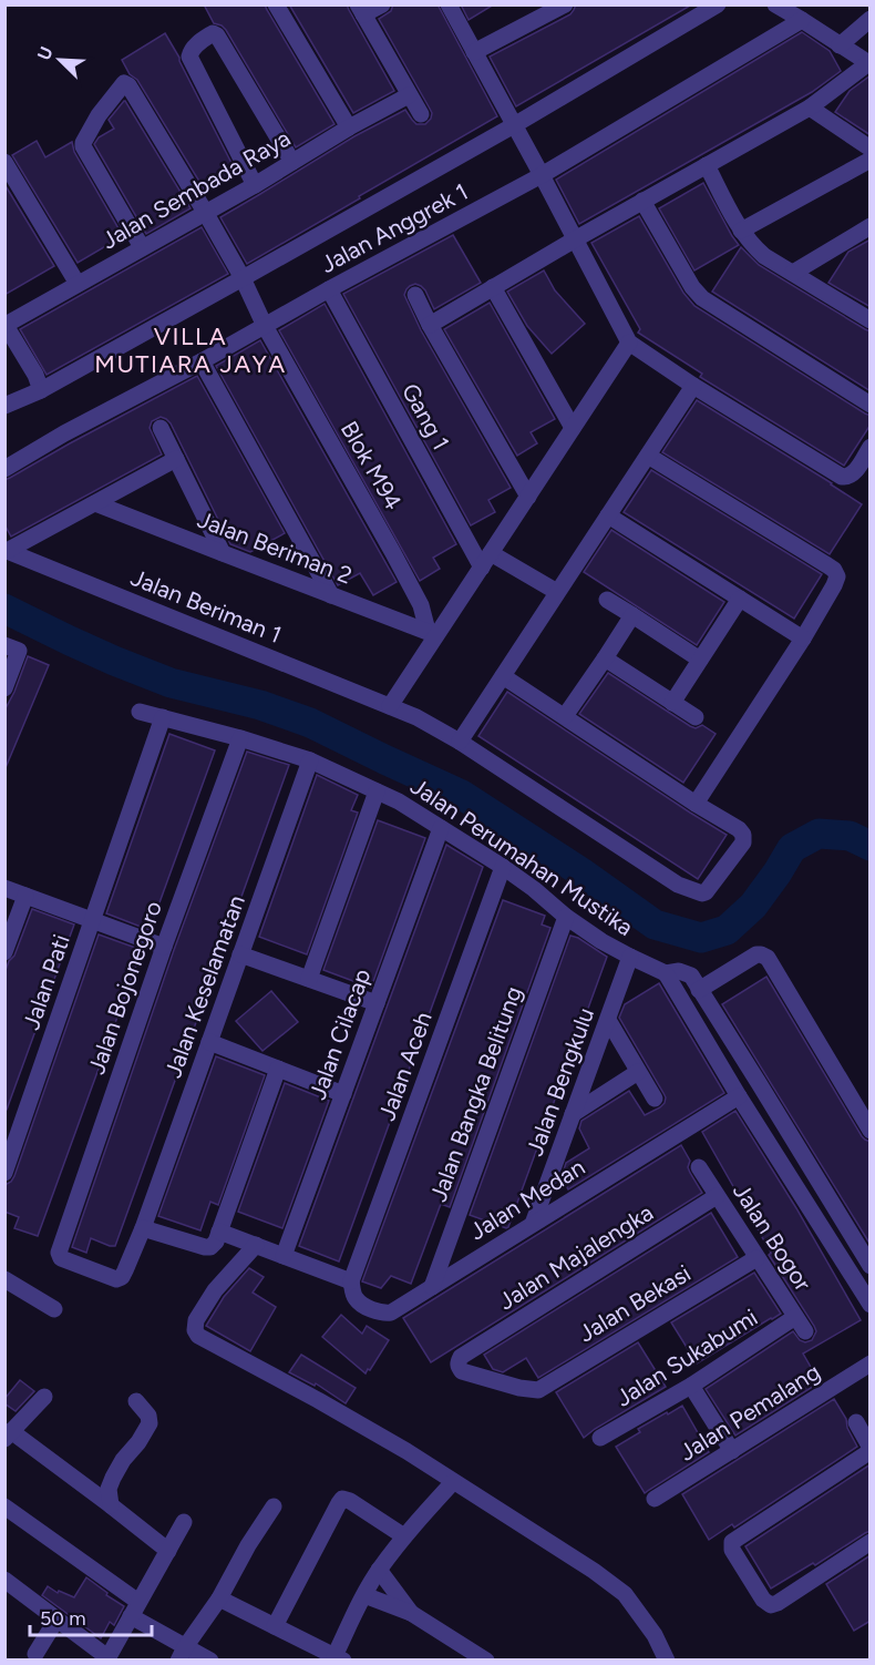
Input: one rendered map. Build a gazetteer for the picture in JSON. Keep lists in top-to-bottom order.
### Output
{
  "streets": {
    "street": [
      "Jalan Sembada Raya",
      "Jalan Anggrek 1",
      "Gang 1",
      "Blok M94",
      "Jalan Beriman 2",
      "Jalan Beriman 1",
      "Jalan Perumahan Mustika",
      "Jalan Pati",
      "Jalan Keselamatan",
      "Jalan Bojonegoro",
      "Jalan Cilacap",
      "Jalan Aceh",
      "Jalan Bengkulu",
      "Jalan Bangka Belitung",
      "Jalan Medan",
      "Jalan Bogor",
      "Jalan Majalengka",
      "Jalan Bekasi",
      "Jalan Sukabumi",
      "Jalan Pemalang"
    ]
  },
  "crossings": [
    ["Jalan Sembada Raya", "Blok M94"],
    ["Jalan Anggrek 1", "Gang 1"],
    ["Jalan Anggrek 1", "Blok M94"],
    ["Blok M94", "Jalan Beriman 2"],
    ["Jalan Perumahan Mustika", "Jalan Keselamatan"],
    ["Jalan Perumahan Mustika", "Jalan Bojonegoro"],
    ["Jalan Perumahan Mustika", "Jalan Cilacap"],
    ["Jalan Perumahan Mustika", "Jalan Aceh"],
    ["Jalan Perumahan Mustika", "Jalan Bengkulu"],
    ["Jalan Perumahan Mustika", "Jalan Bangka Belitung"],
    ["Jalan Keselamatan", "Jalan Bojonegoro"],
    ["Jalan Aceh", "Jalan Medan"],
    ["Jalan Bengkulu", "Jalan Medan"],
    ["Jalan Bangka Belitung", "Jalan Medan"],
    ["Jalan Bogor", "Jalan Majalengka"],
    ["Jalan Bogor", "Jalan Bekasi"],
    ["Jalan Bogor", "Jalan Sukabumi"],
    ["Jalan Majalengka", "Jalan Bekasi"]
  ],
  "districts": ["VILLA MUTIARA JAYA"],
  "scale_bar": "50 m",
  "north": "top left"
}
